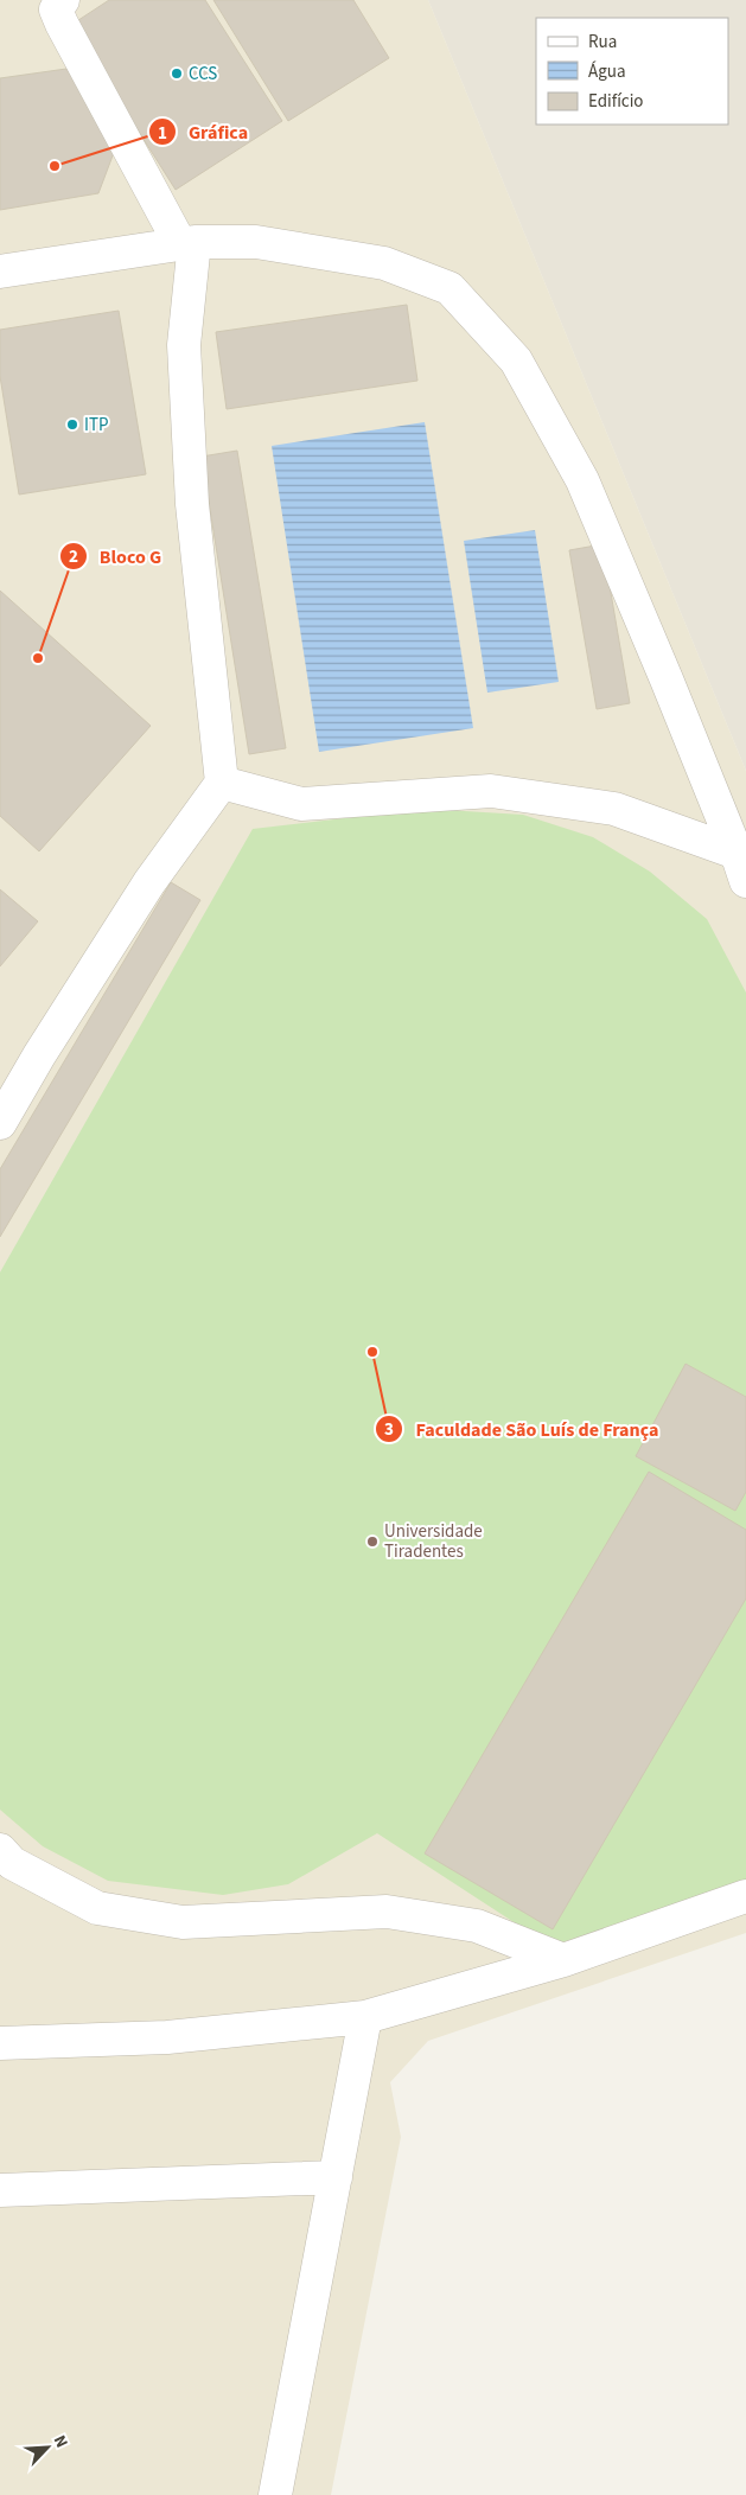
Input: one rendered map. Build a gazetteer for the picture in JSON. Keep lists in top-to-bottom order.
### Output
{
  "places": [
    "CCS",
    "Gráfica",
    "ITP",
    "Bloco G",
    "Faculdade São Luís de França",
    "Universidade Tiradentes"
  ],
  "legend": ["Rua", "Água", "Edifício"],
  "north": "top right"
}
